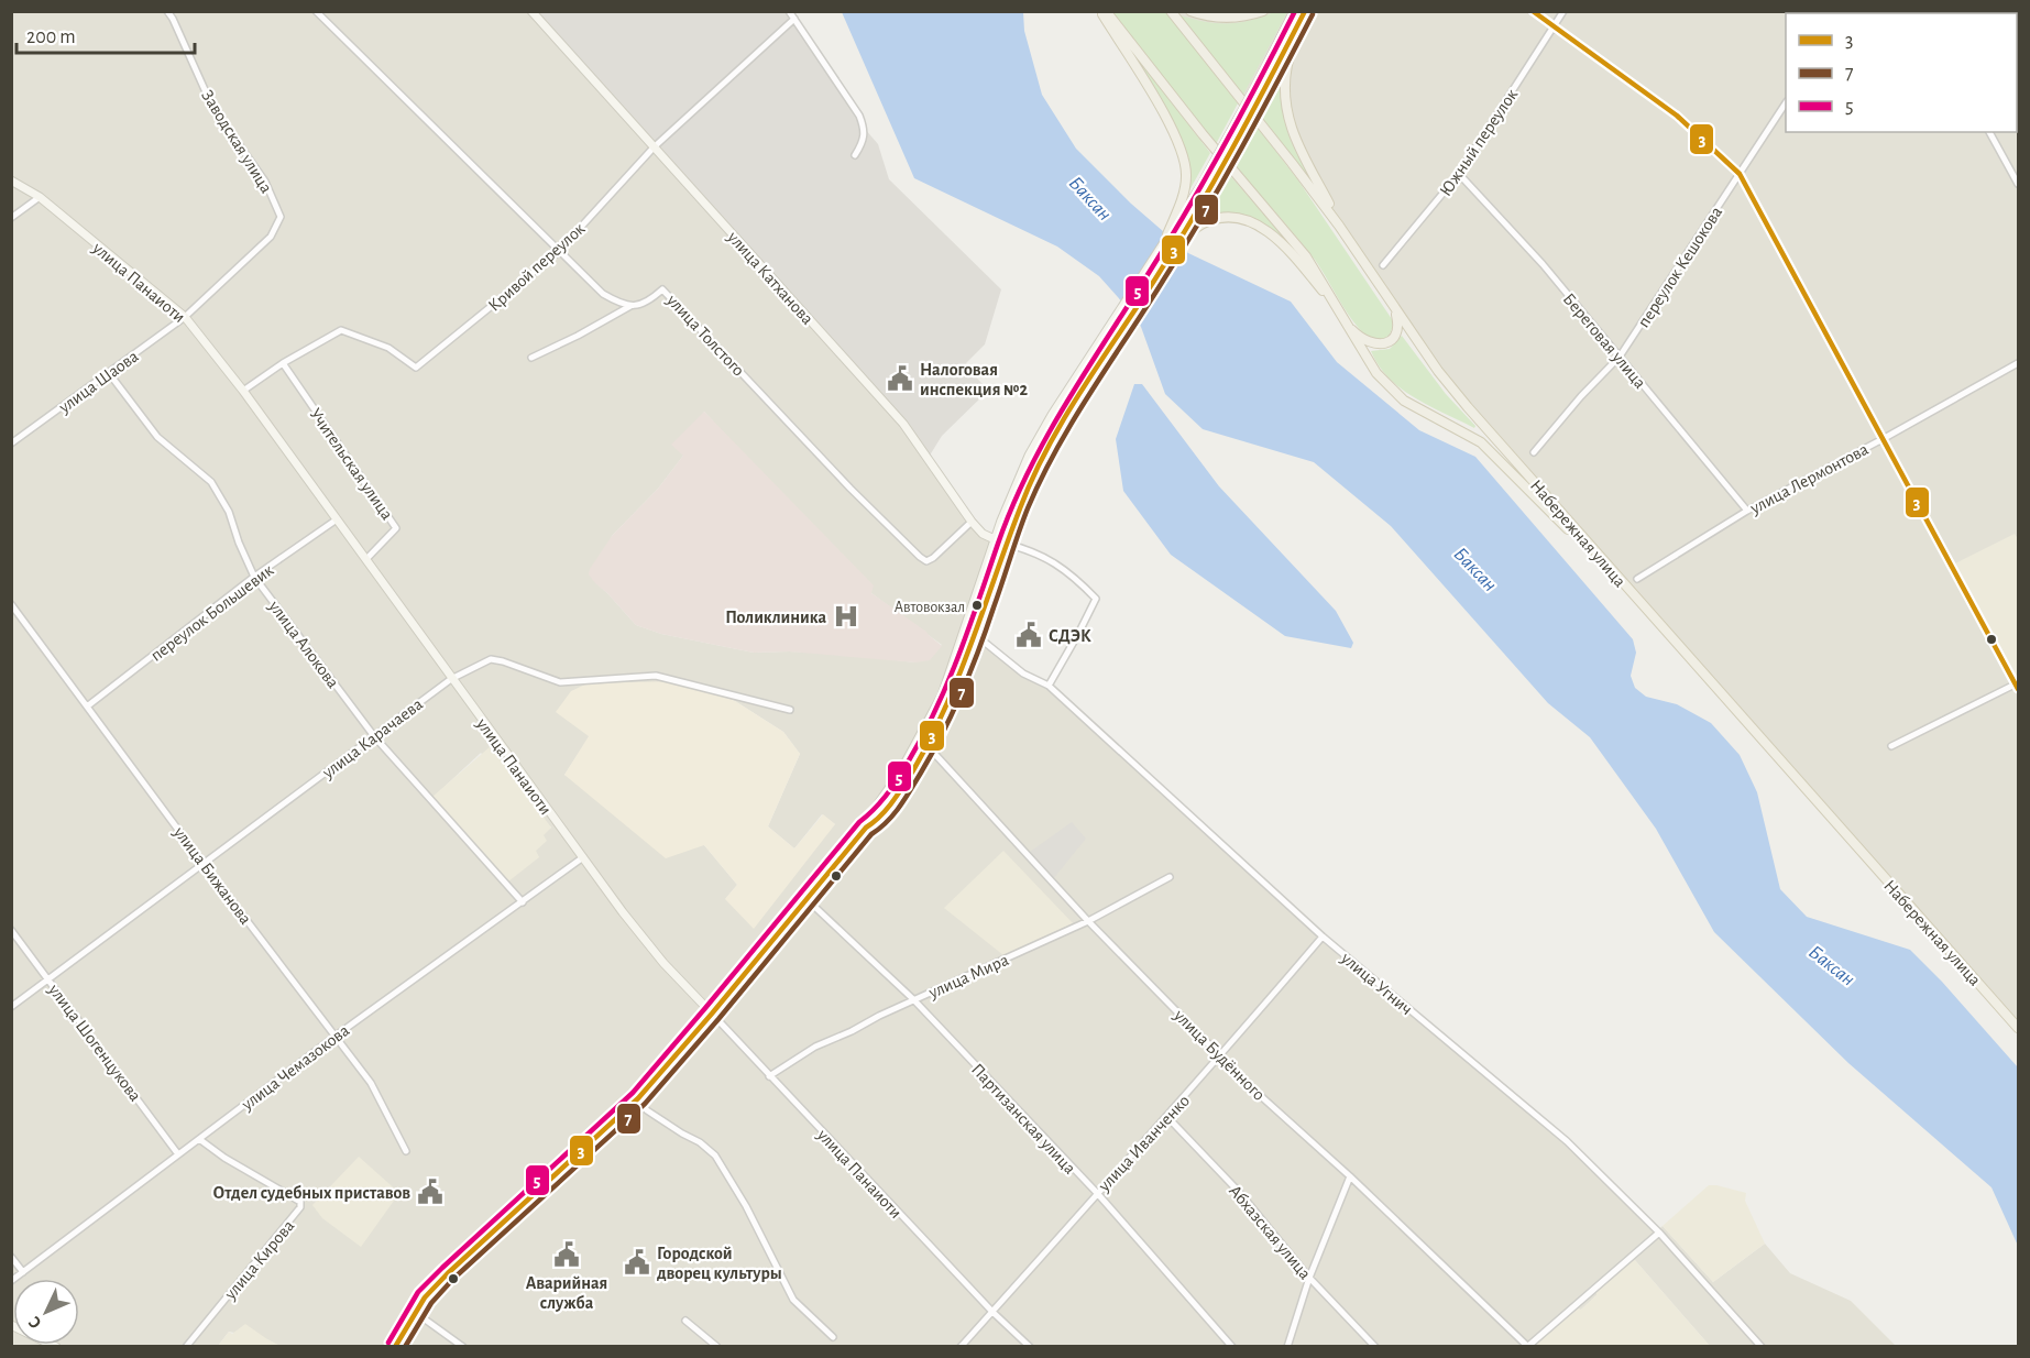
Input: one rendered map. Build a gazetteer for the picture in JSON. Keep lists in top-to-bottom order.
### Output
{
  "streets": {
    "main road": ["улица Катханова", "улица Панаиоти", "Набережная улица"],
    "street": [
      "Заводская улица",
      "Южный переулок",
      "Кривой переулок",
      "переулок Кешокова",
      "улица Толстого",
      "Береговая улица",
      "улица Шаова",
      "Учительская улица",
      "улица Лермонтова",
      "переулок Большевик",
      "улица Алокова",
      "улица Карачаева",
      "улица Бижанова",
      "улица Мира",
      "улица Угнич",
      "улица Шогенцукова",
      "улица Будённого",
      "улица Чемазокова",
      "Партизанская улица",
      "улица Иванченко",
      "Абхазская улица",
      "улица Кирова"
    ]
  },
  "crossings": [
    ["Заводская улица", "улица Панаиоти"],
    ["Заводская улица", "улица Шаова"],
    ["Южный переулок", "Береговая улица"],
    ["Кривой переулок", "улица Катханова"],
    ["Кривой переулок", "улица Панаиоти"],
    ["Кривой переулок", "Учительская улица"],
    ["переулок Кешокова", "Береговая улица"],
    ["улица Катханова", "улица Толстого"],
    ["улица Панаиоти", "улица Шаова"],
    ["улица Панаиоти", "Учительская улица"],
    ["улица Панаиоти", "переулок Большевик"],
    ["улица Панаиоти", "улица Карачаева"],
    ["улица Панаиоти", "улица Мира"],
    ["улица Панаиоти", "улица Чемазокова"],
    ["улица Панаиоти", "улица Иванченко"],
    ["Береговая улица", "улица Лермонтова"],
    ["улица Шаова", "улица Алокова"],
    ["переулок Большевик", "улица Алокова"],
    ["переулок Большевик", "улица Бижанова"],
    ["улица Алокова", "улица Карачаева"],
    ["улица Алокова", "улица Чемазокова"],
    ["улица Карачаева", "улица Бижанова"],
    ["улица Карачаева", "улица Шогенцукова"],
    ["улица Бижанова", "улица Чемазокова"],
    ["улица Мира", "улица Будённого"],
    ["улица Мира", "Партизанская улица"],
    ["улица Угнич", "улица Иванченко"],
    ["улица Шогенцукова", "улица Чемазокова"],
    ["улица Будённого", "улица Иванченко"],
    ["улица Чемазокова", "улица Кирова"],
    ["Партизанская улица", "улица Иванченко"],
    ["улица Иванченко", "Абхазская улица"]
  ],
  "water": ["Баксан"],
  "places": {
    "public building": [
      "Налоговая инспекция №2",
      "СДЭК",
      "Отдел судебных приставов",
      "Аварийная служба",
      "Городской дворец культуры"
    ],
    "other": ["Автовокзал"],
    "hospital": ["Поликлиника"]
  },
  "lines": ["transit line 3", "transit line 5", "transit line 7"],
  "legend": ["3", "7", "5"],
  "scale_bar": "200 m",
  "north": "bottom left"
}
